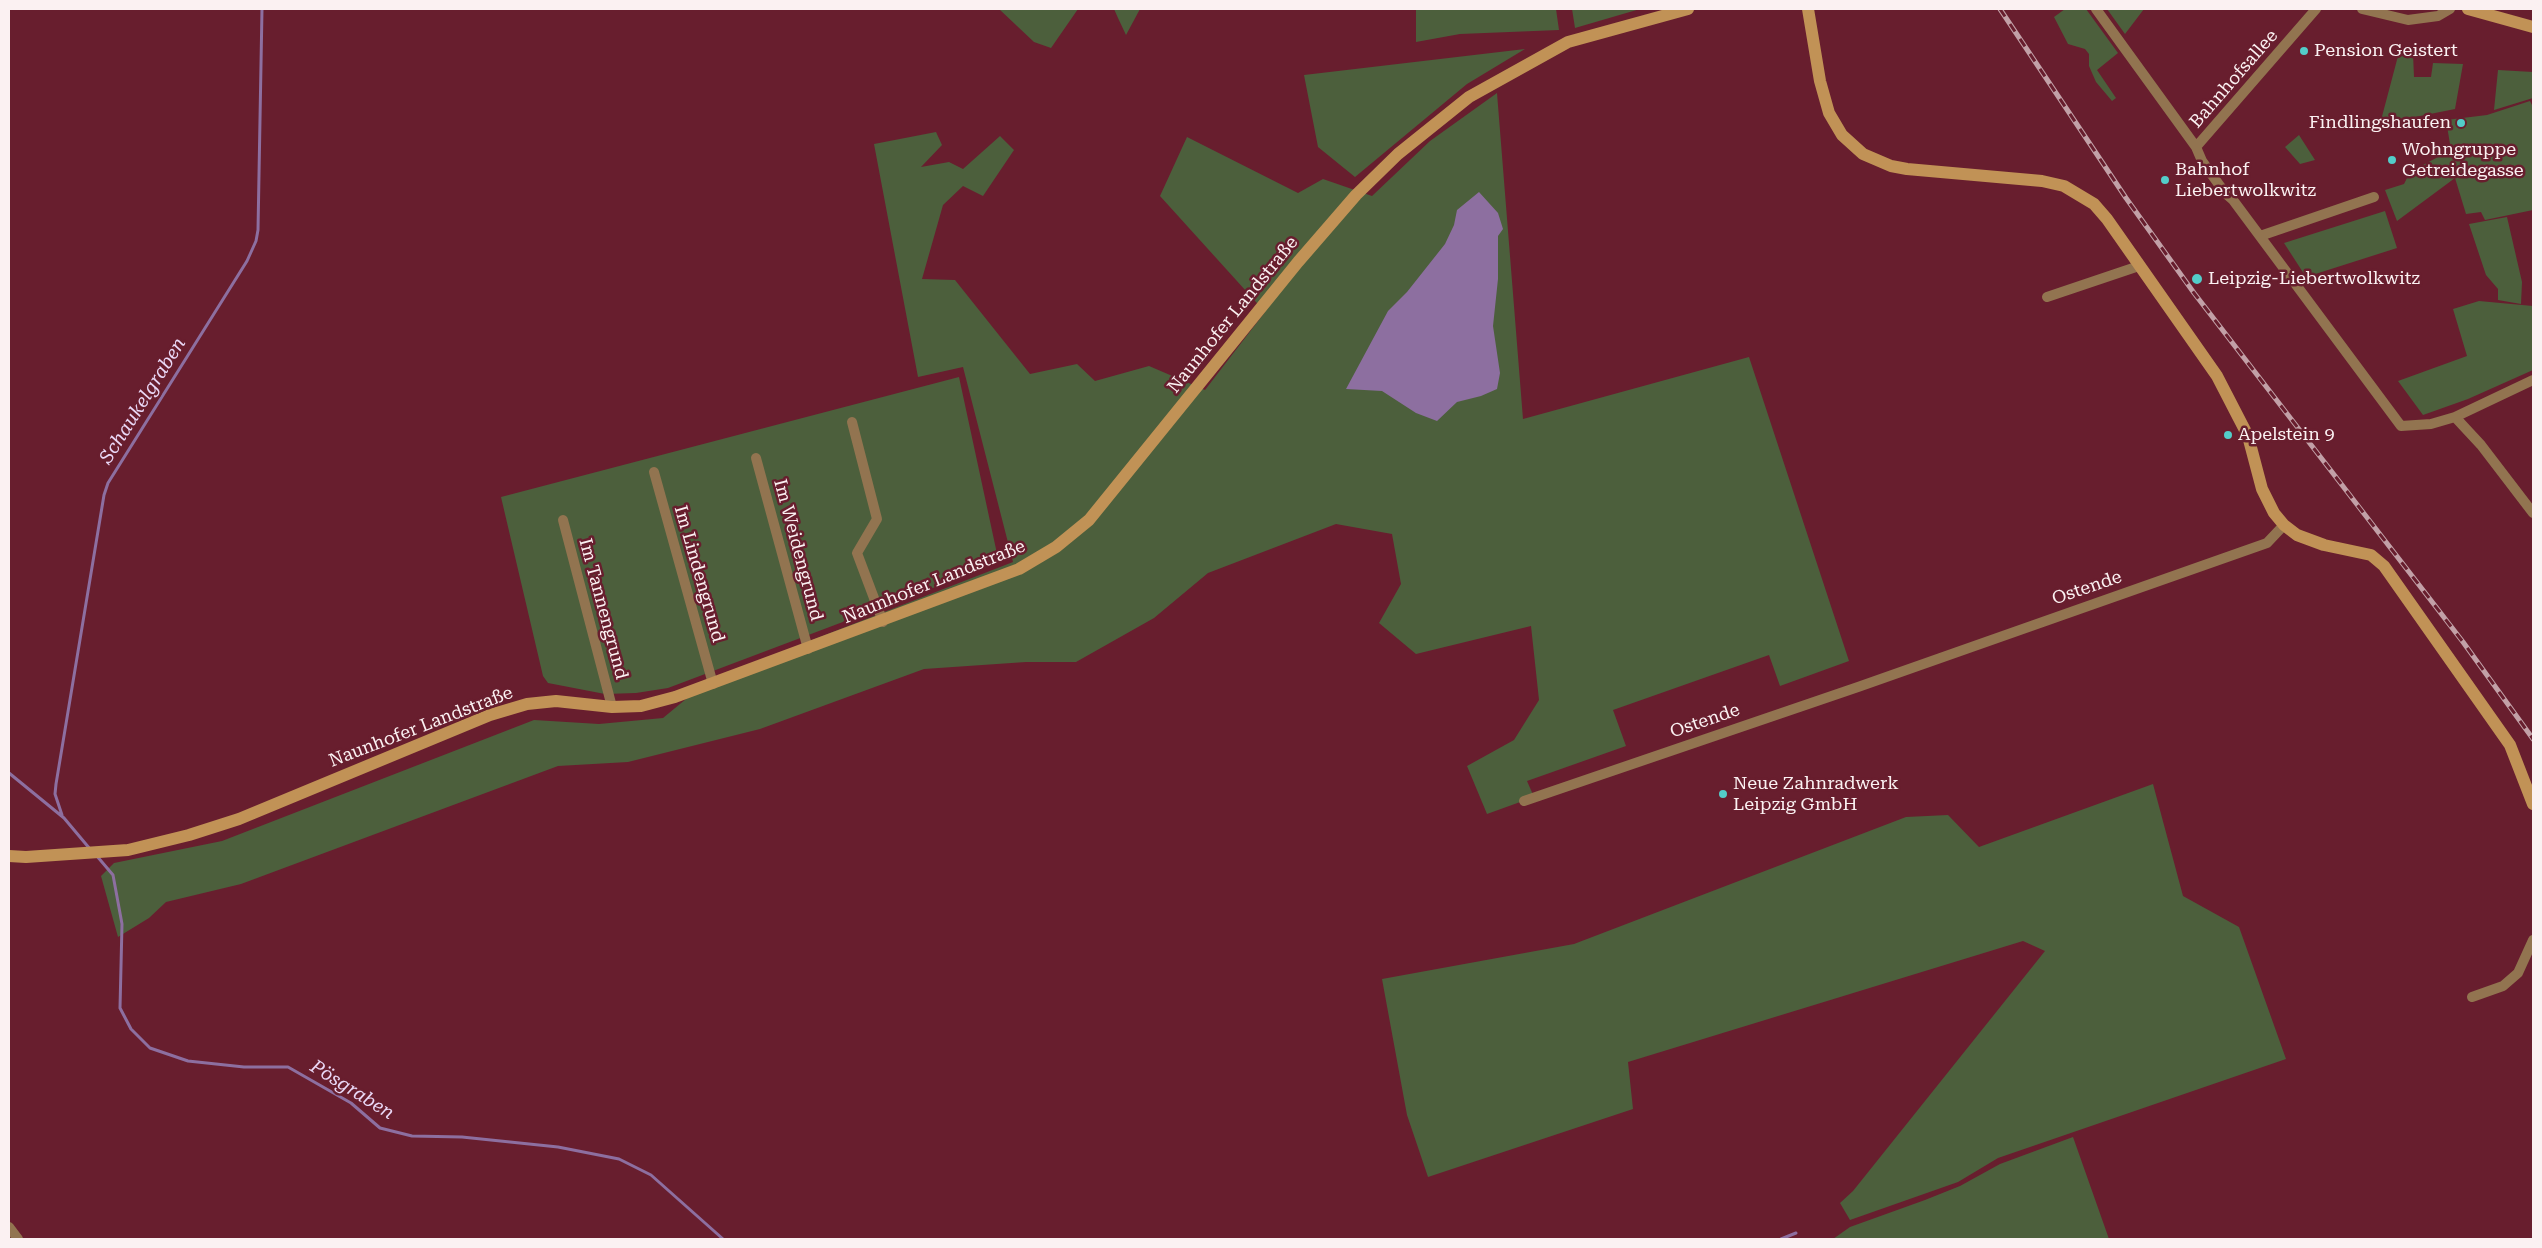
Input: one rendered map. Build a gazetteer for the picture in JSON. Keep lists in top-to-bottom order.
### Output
{
  "streets": {
    "street": [
      "Bahnhofsallee",
      "Naunhofer Landstraße",
      "Im Weidengrund",
      "Im Lindengrund",
      "Ostende",
      "Im Tannengrund"
    ]
  },
  "crossings": [
    ["Naunhofer Landstraße", "Im Weidengrund"],
    ["Naunhofer Landstraße", "Im Lindengrund"],
    ["Naunhofer Landstraße", "Im Tannengrund"]
  ],
  "water": ["Schaukelgraben", "Pösgraben"],
  "places": [
    "Pension Geistert",
    "Findlingshaufen",
    "Wohngruppe Getreidegasse",
    "Bahnhof Liebertwolkwitz",
    "Leipzig-Liebertwolkwitz",
    "Apelstein 9",
    "Neue Zahnradwerk Leipzig GmbH"
  ]
}
